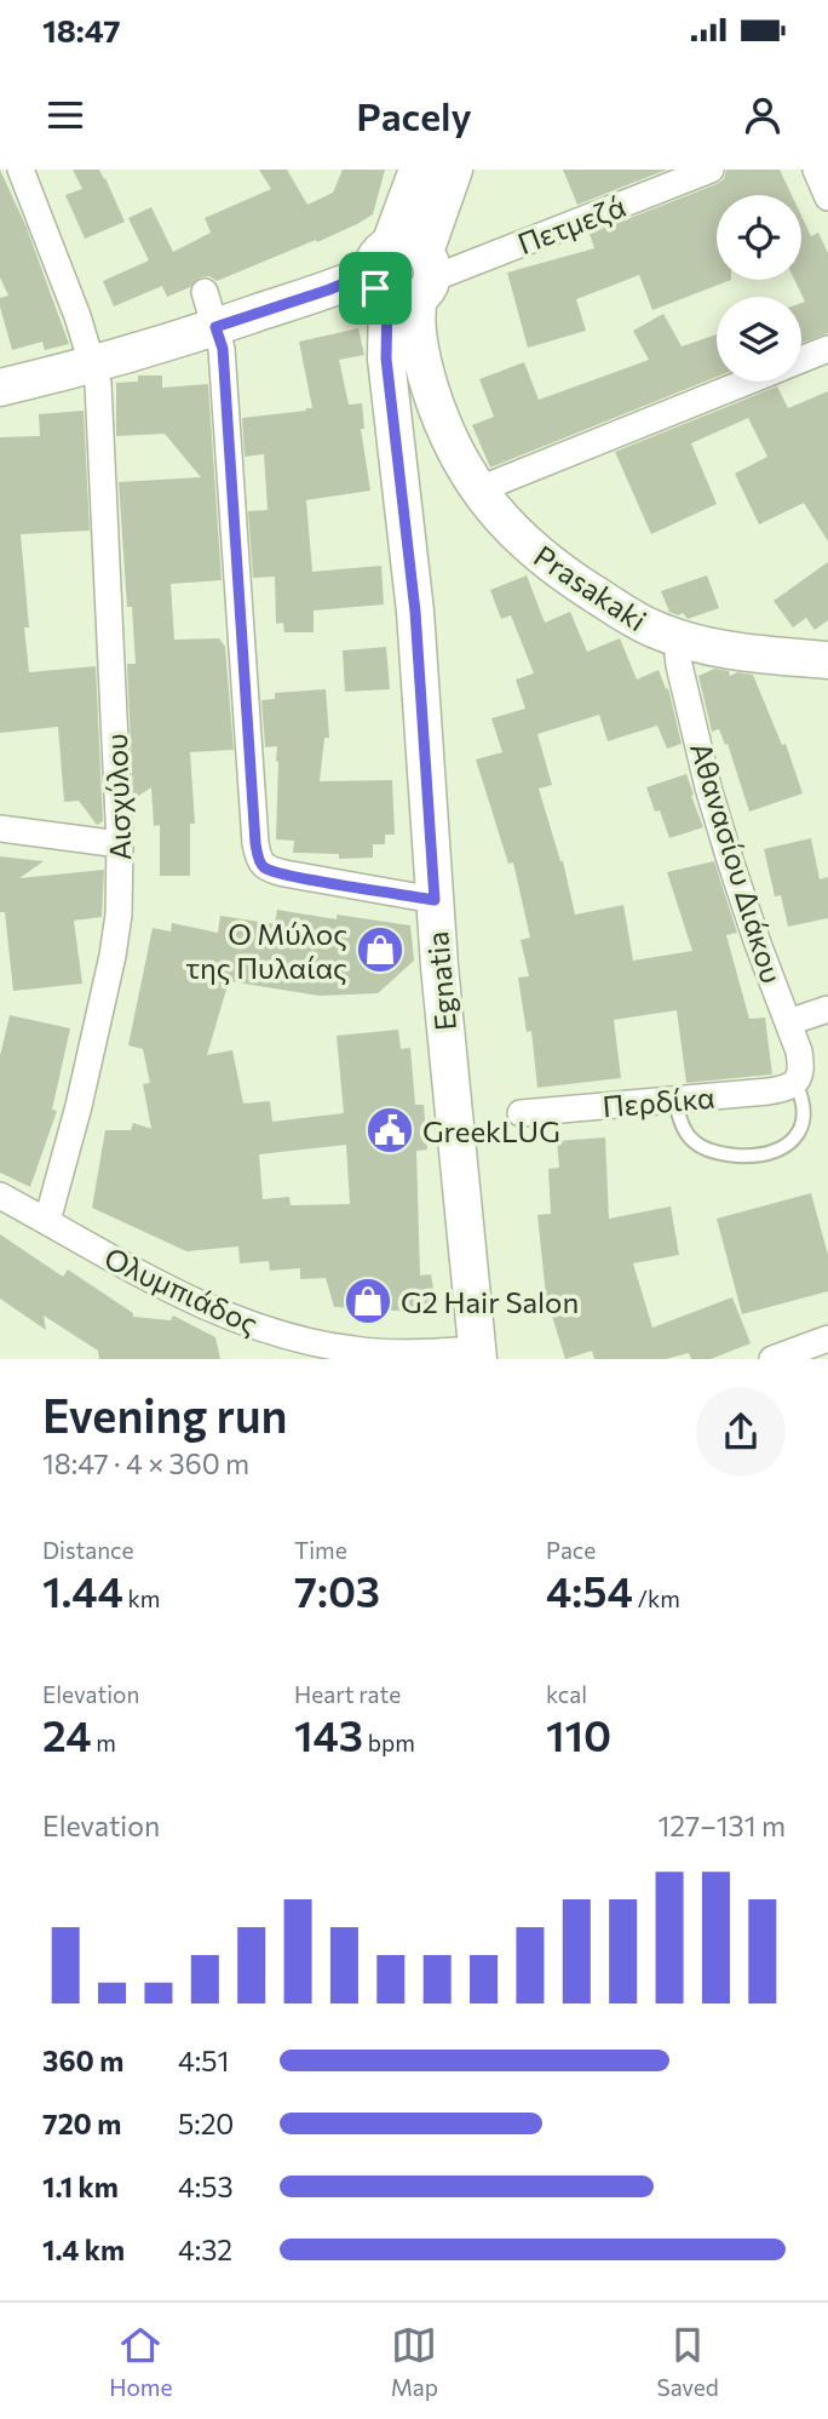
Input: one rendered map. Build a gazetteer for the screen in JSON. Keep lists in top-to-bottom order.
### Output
{
  "streets": {
    "street": [
      "Πετμεζά",
      "Prasakaki",
      "Αισχύλου",
      "Αθανασίου Διάκου",
      "Egnatia",
      "Περδίκα",
      "Ολυμπιάδος"
    ]
  },
  "crossings": [
    ["Πετμεζά", "Prasakaki"],
    ["Πετμεζά", "Egnatia"],
    ["Prasakaki", "Αθανασίου Διάκου"],
    ["Prasakaki", "Egnatia"],
    ["Αισχύλου", "Ολυμπιάδος"],
    ["Αθανασίου Διάκου", "Περδίκα"],
    ["Egnatia", "Ολυμπιάδος"]
  ],
  "places": {
    "shop": ["Ο Μύλος της Πυλαίας", "G2 Hair Salon"],
    "public building": ["GreekLUG"]
  },
  "page": {
    "status": "18:47",
    "header": "Pacely",
    "heading": ["Evening run", "18:47 · 4 × 360 m"],
    "stats": [
      ["Distance", "1.44 km"],
      ["Time", "7:03"],
      ["Pace", "4:54 /km"],
      ["Elevation", "24 m"],
      ["Heart rate", "143 bpm"],
      ["kcal", "110"]
    ],
    "chart": ["Elevation", "127–131 m"],
    "list": [
      {
        "name": "360 m",
        "note": "4:51"
      },
      {
        "name": "720 m",
        "note": "5:20"
      },
      {
        "name": "1.1 km",
        "note": "4:53"
      },
      {
        "name": "1.4 km",
        "note": "4:32"
      }
    ],
    "tabs": ["Home", "Map", "Saved"]
  }
}
